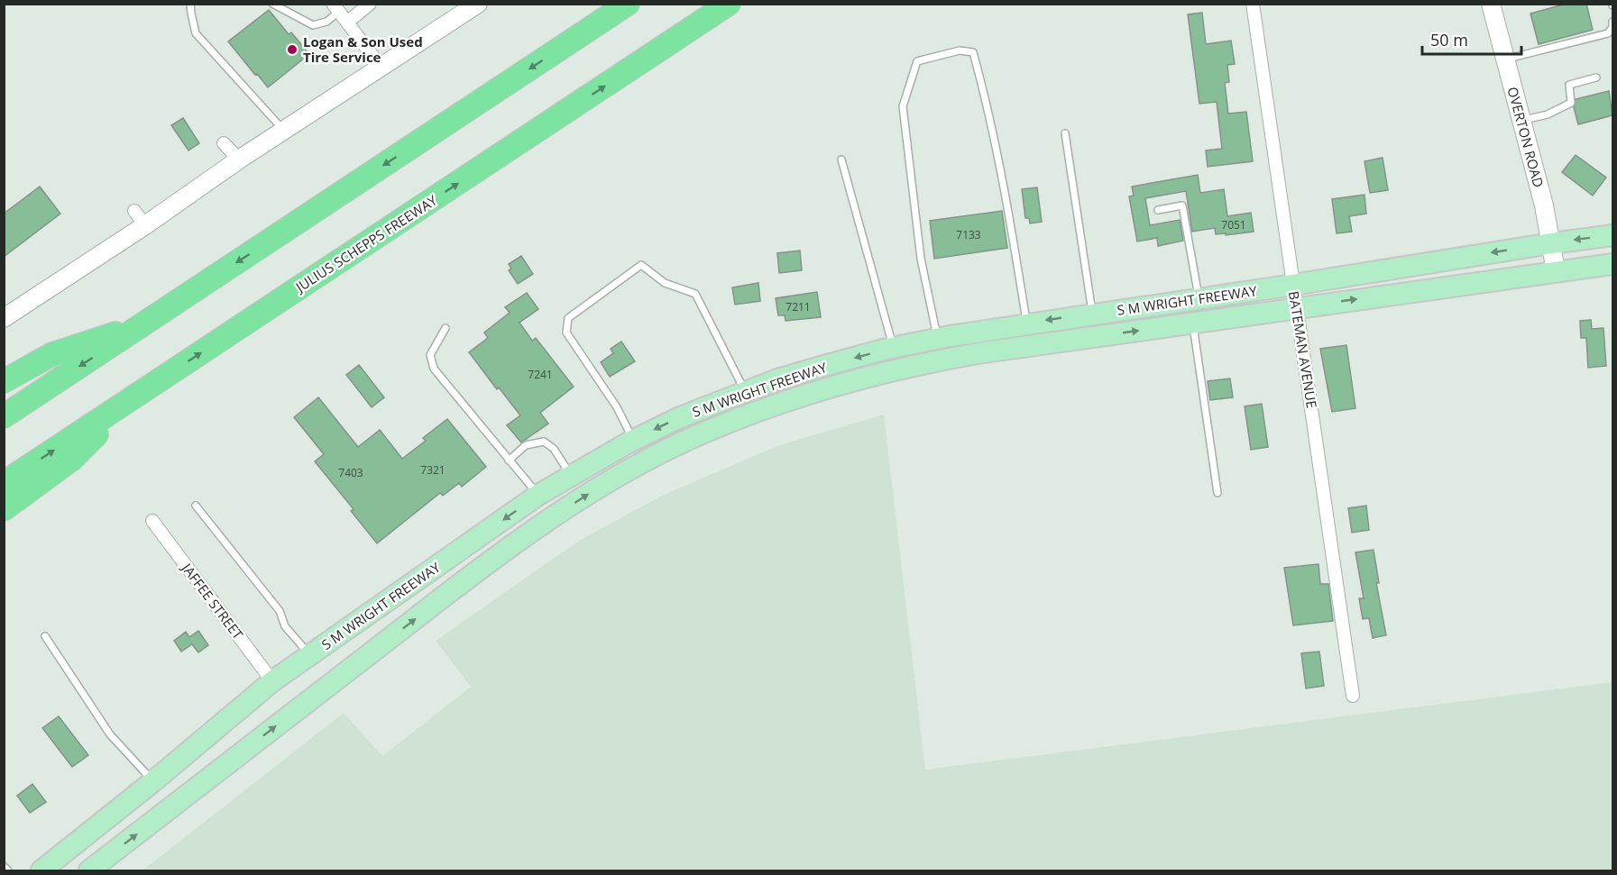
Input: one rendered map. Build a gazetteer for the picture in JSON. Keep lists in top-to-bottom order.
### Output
{
  "streets": {
    "highway": ["JULIUS SCHEPPS FREEWAY"],
    "main road": ["OVERTON ROAD", "S M WRIGHT FREEWAY"],
    "street": ["BATEMAN AVENUE", "JAFFEE STREET"]
  },
  "crossings": [
    ["OVERTON ROAD", "S M WRIGHT FREEWAY"],
    ["S M WRIGHT FREEWAY", "BATEMAN AVENUE"],
    ["S M WRIGHT FREEWAY", "JAFFEE STREET"]
  ],
  "places": ["Logan & Son Used Tire Service"],
  "house_numbers": [
    "7051",
    "7133",
    "7211",
    "7241",
    "7321",
    "7403"
  ],
  "scale_bar": "50 m"
}
